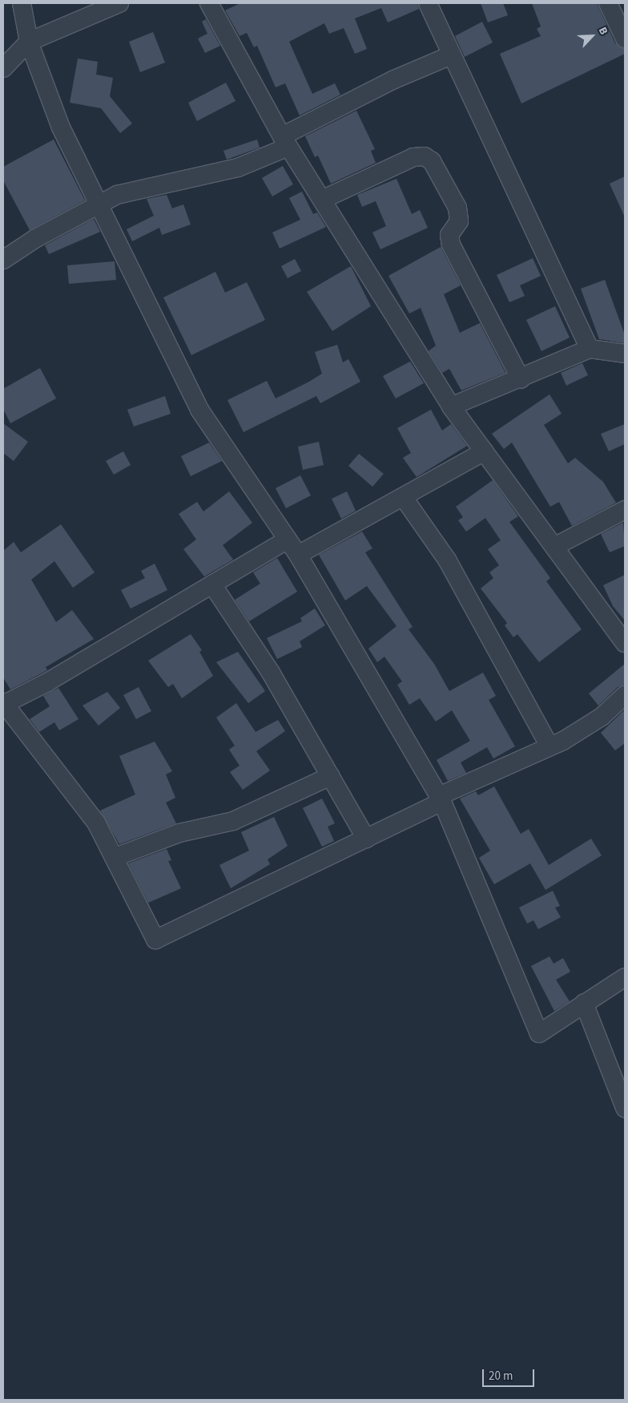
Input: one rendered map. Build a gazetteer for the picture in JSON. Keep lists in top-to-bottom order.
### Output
{
  "scale_bar": "20 m",
  "north": "top right"
}
